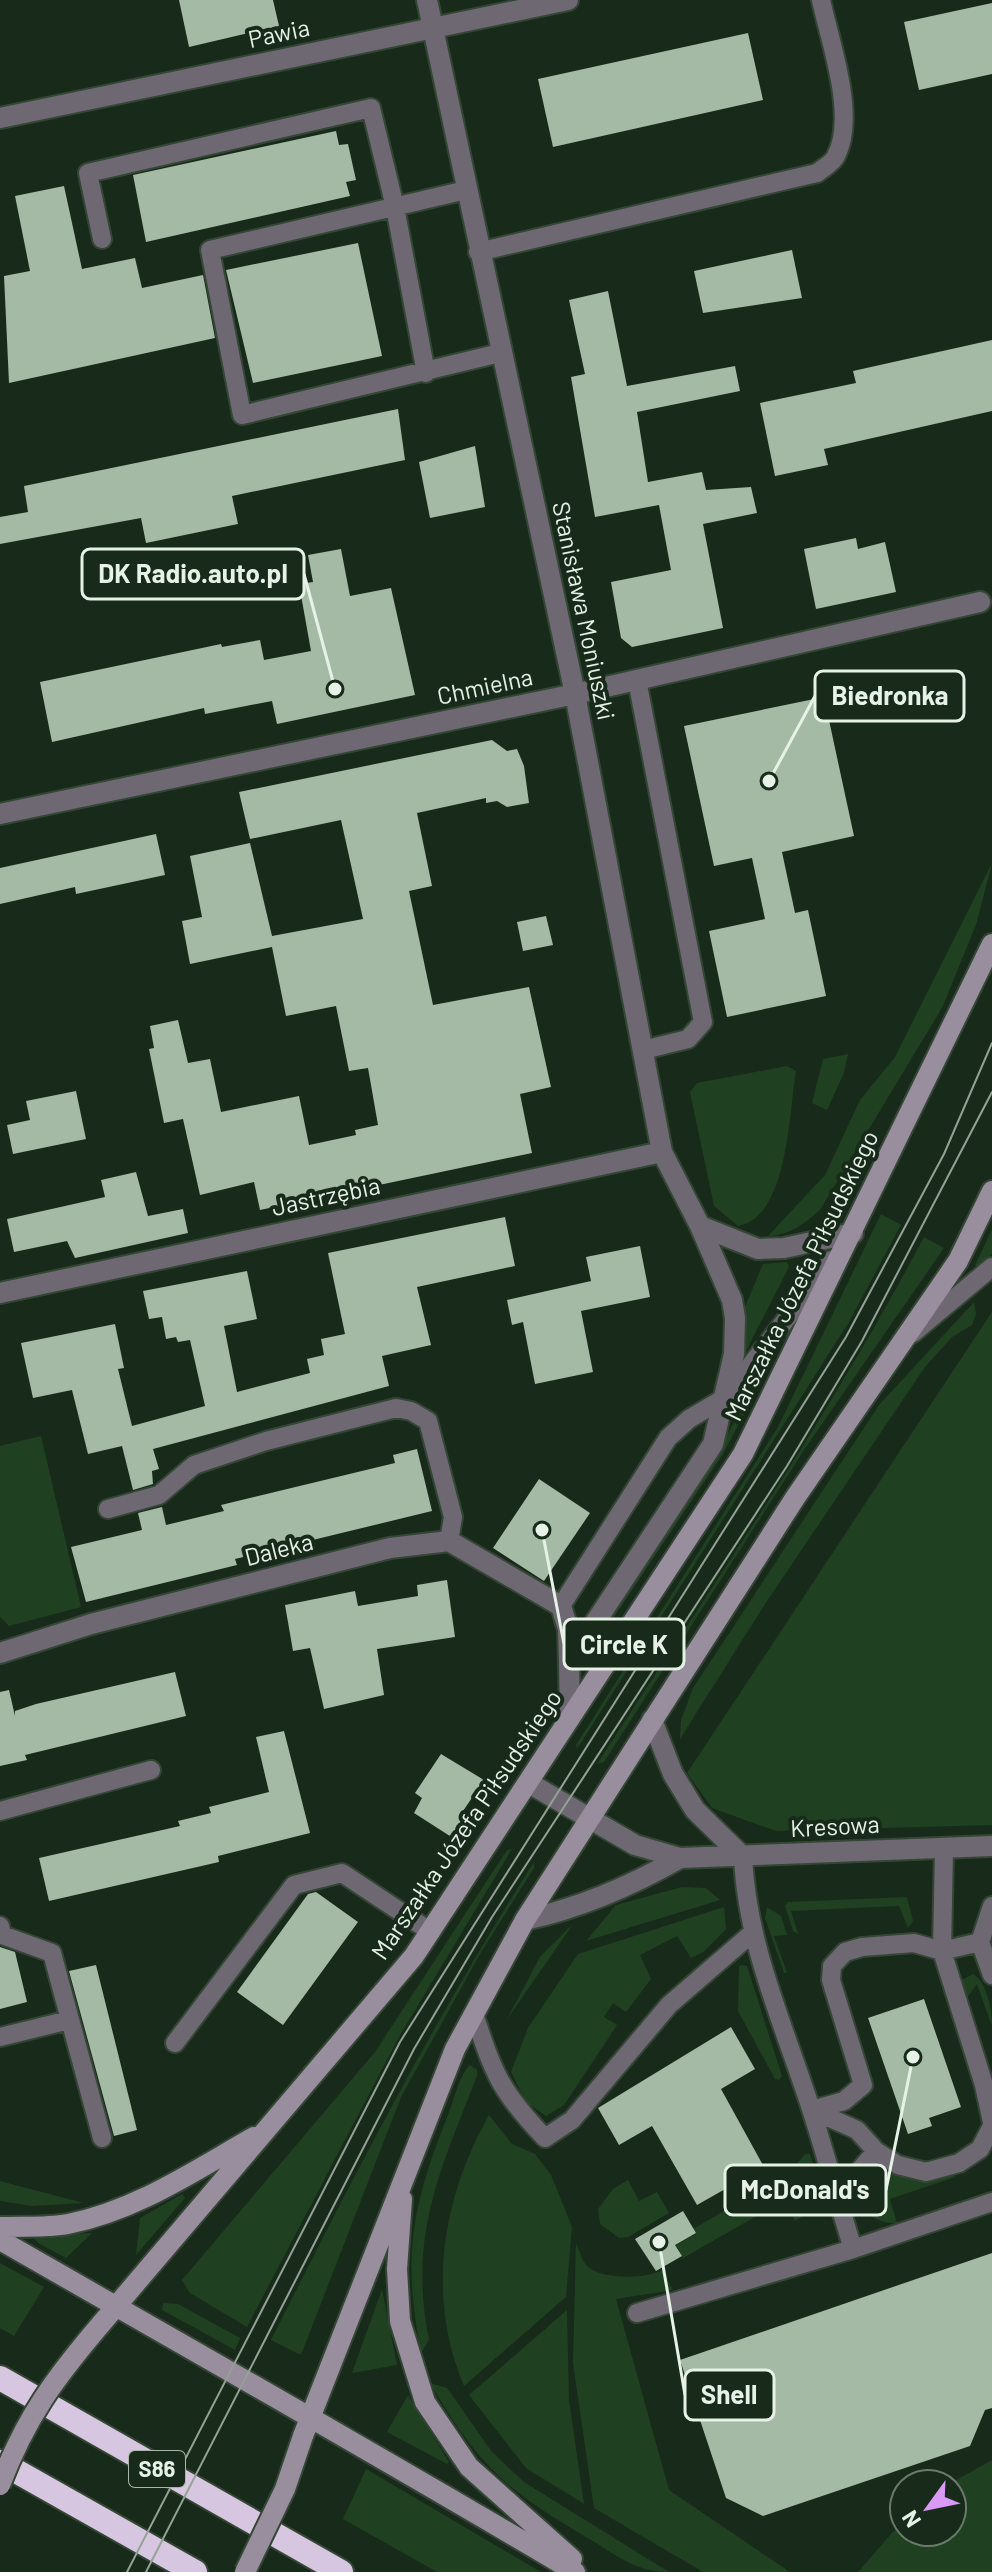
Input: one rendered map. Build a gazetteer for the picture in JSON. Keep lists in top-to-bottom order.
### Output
{
  "streets": {
    "highway": ["S86"],
    "main road": ["Marszałka Józefa Piłsudskiego"],
    "street": [
      "Pawia",
      "Stanisława Moniuszki",
      "Chmielna",
      "Jastrzębia",
      "Daleka",
      "Kresowa"
    ]
  },
  "crossings": [
    ["Pawia", "Stanisława Moniuszki"],
    ["Stanisława Moniuszki", "Chmielna"],
    ["Stanisława Moniuszki", "Jastrzębia"]
  ],
  "places": [
    "DK Radio.auto.pl",
    "Biedronka",
    "Circle K",
    "McDonald's",
    "Shell"
  ],
  "north": "bottom left"
}
